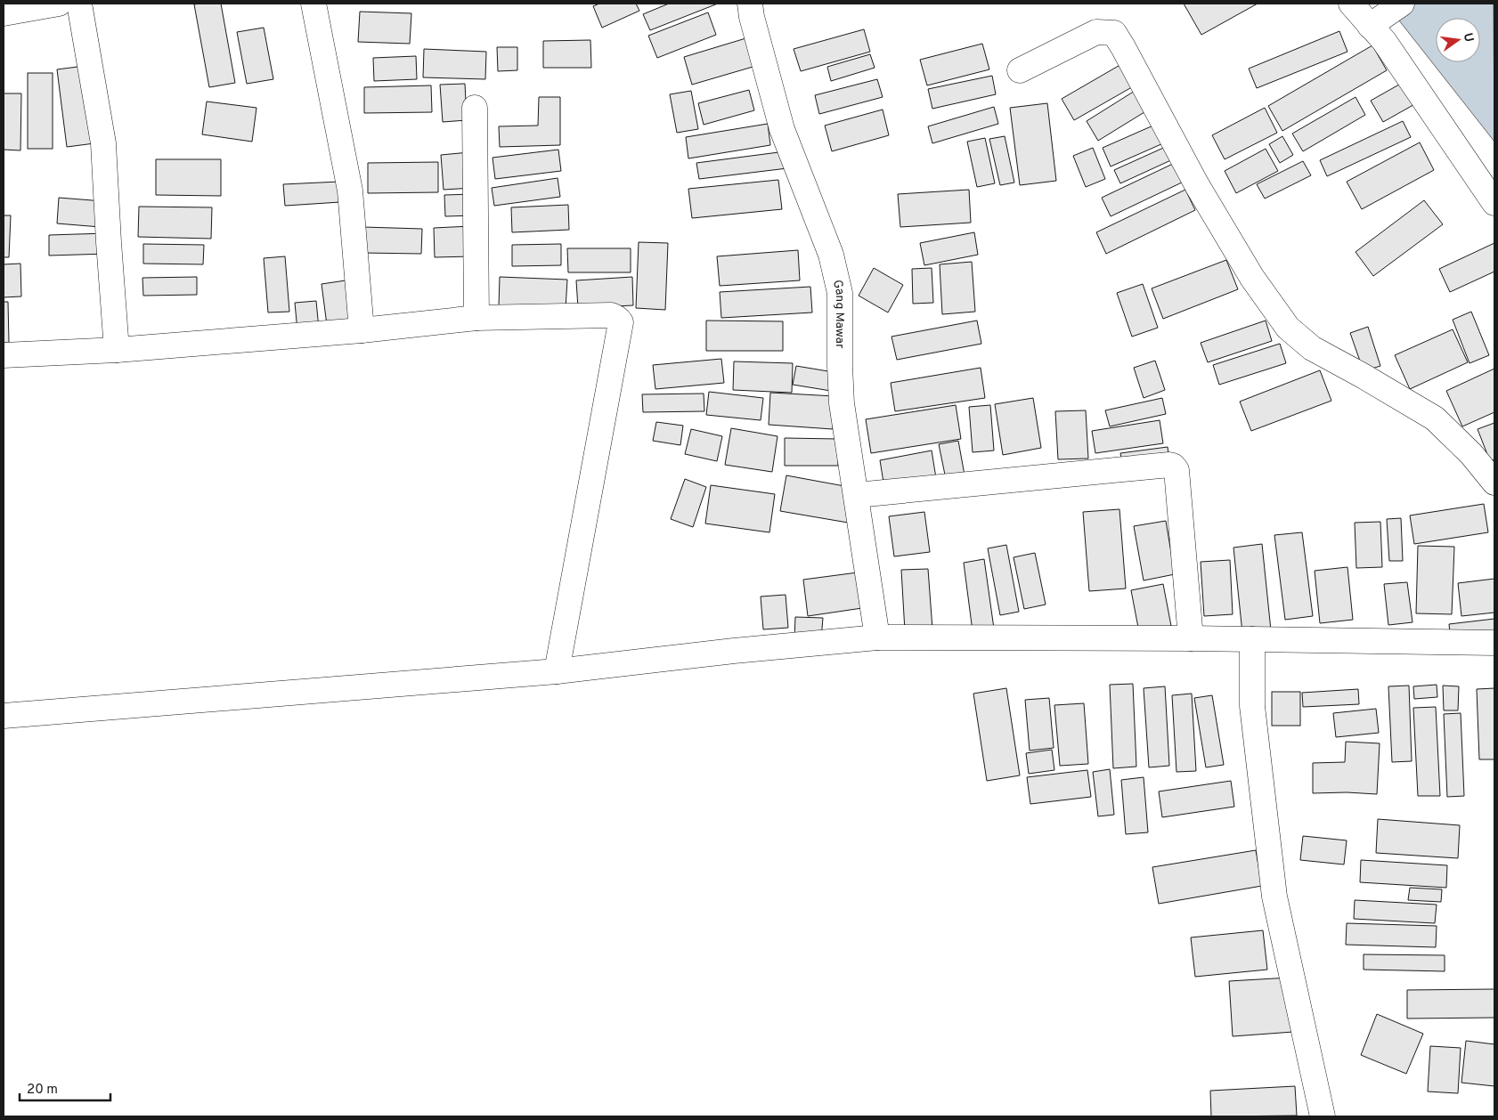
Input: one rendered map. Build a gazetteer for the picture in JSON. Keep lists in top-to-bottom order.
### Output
{
  "streets": {
    "street": ["Gang Mawar"]
  },
  "scale_bar": "20 m",
  "north": "right"
}
